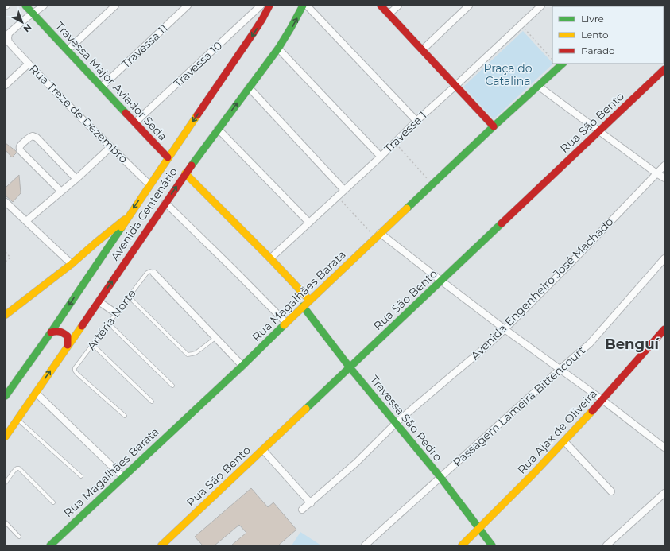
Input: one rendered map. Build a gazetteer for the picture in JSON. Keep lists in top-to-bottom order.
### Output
{
  "streets": {
    "street": [
      "Travessa 11",
      "Travessa 10",
      "Travessa Major Aviador Seda",
      "Rua Treze de Dezembro",
      "Rua São Bento",
      "Travessa 1",
      "Avenida Centenário",
      "Avenida Engenheiro José Machado",
      "Rua Magalhães Barata",
      "Passagem Lameira Bittencourt",
      "Travessa São Pedro",
      "Rua Ajax de Oliveira"
    ],
    "lane": ["Artéria Norte"]
  },
  "crossings": [
    ["Travessa 11", "Travessa Major Aviador Seda"],
    ["Travessa 10", "Travessa Major Aviador Seda"],
    ["Travessa Major Aviador Seda", "Rua Treze de Dezembro"],
    ["Travessa Major Aviador Seda", "Avenida Centenário"],
    ["Rua Treze de Dezembro", "Avenida Centenário"],
    ["Rua São Bento", "Travessa São Pedro"],
    ["Avenida Engenheiro José Machado", "Travessa São Pedro"],
    ["Rua Magalhães Barata", "Travessa São Pedro"],
    ["Passagem Lameira Bittencourt", "Travessa São Pedro"],
    ["Travessa São Pedro", "Rua Ajax de Oliveira"]
  ],
  "districts": ["Benguí"],
  "parks": ["Praça do Catalina"],
  "legend": ["Livre", "Lento", "Parado"],
  "north": "bottom right"
}
